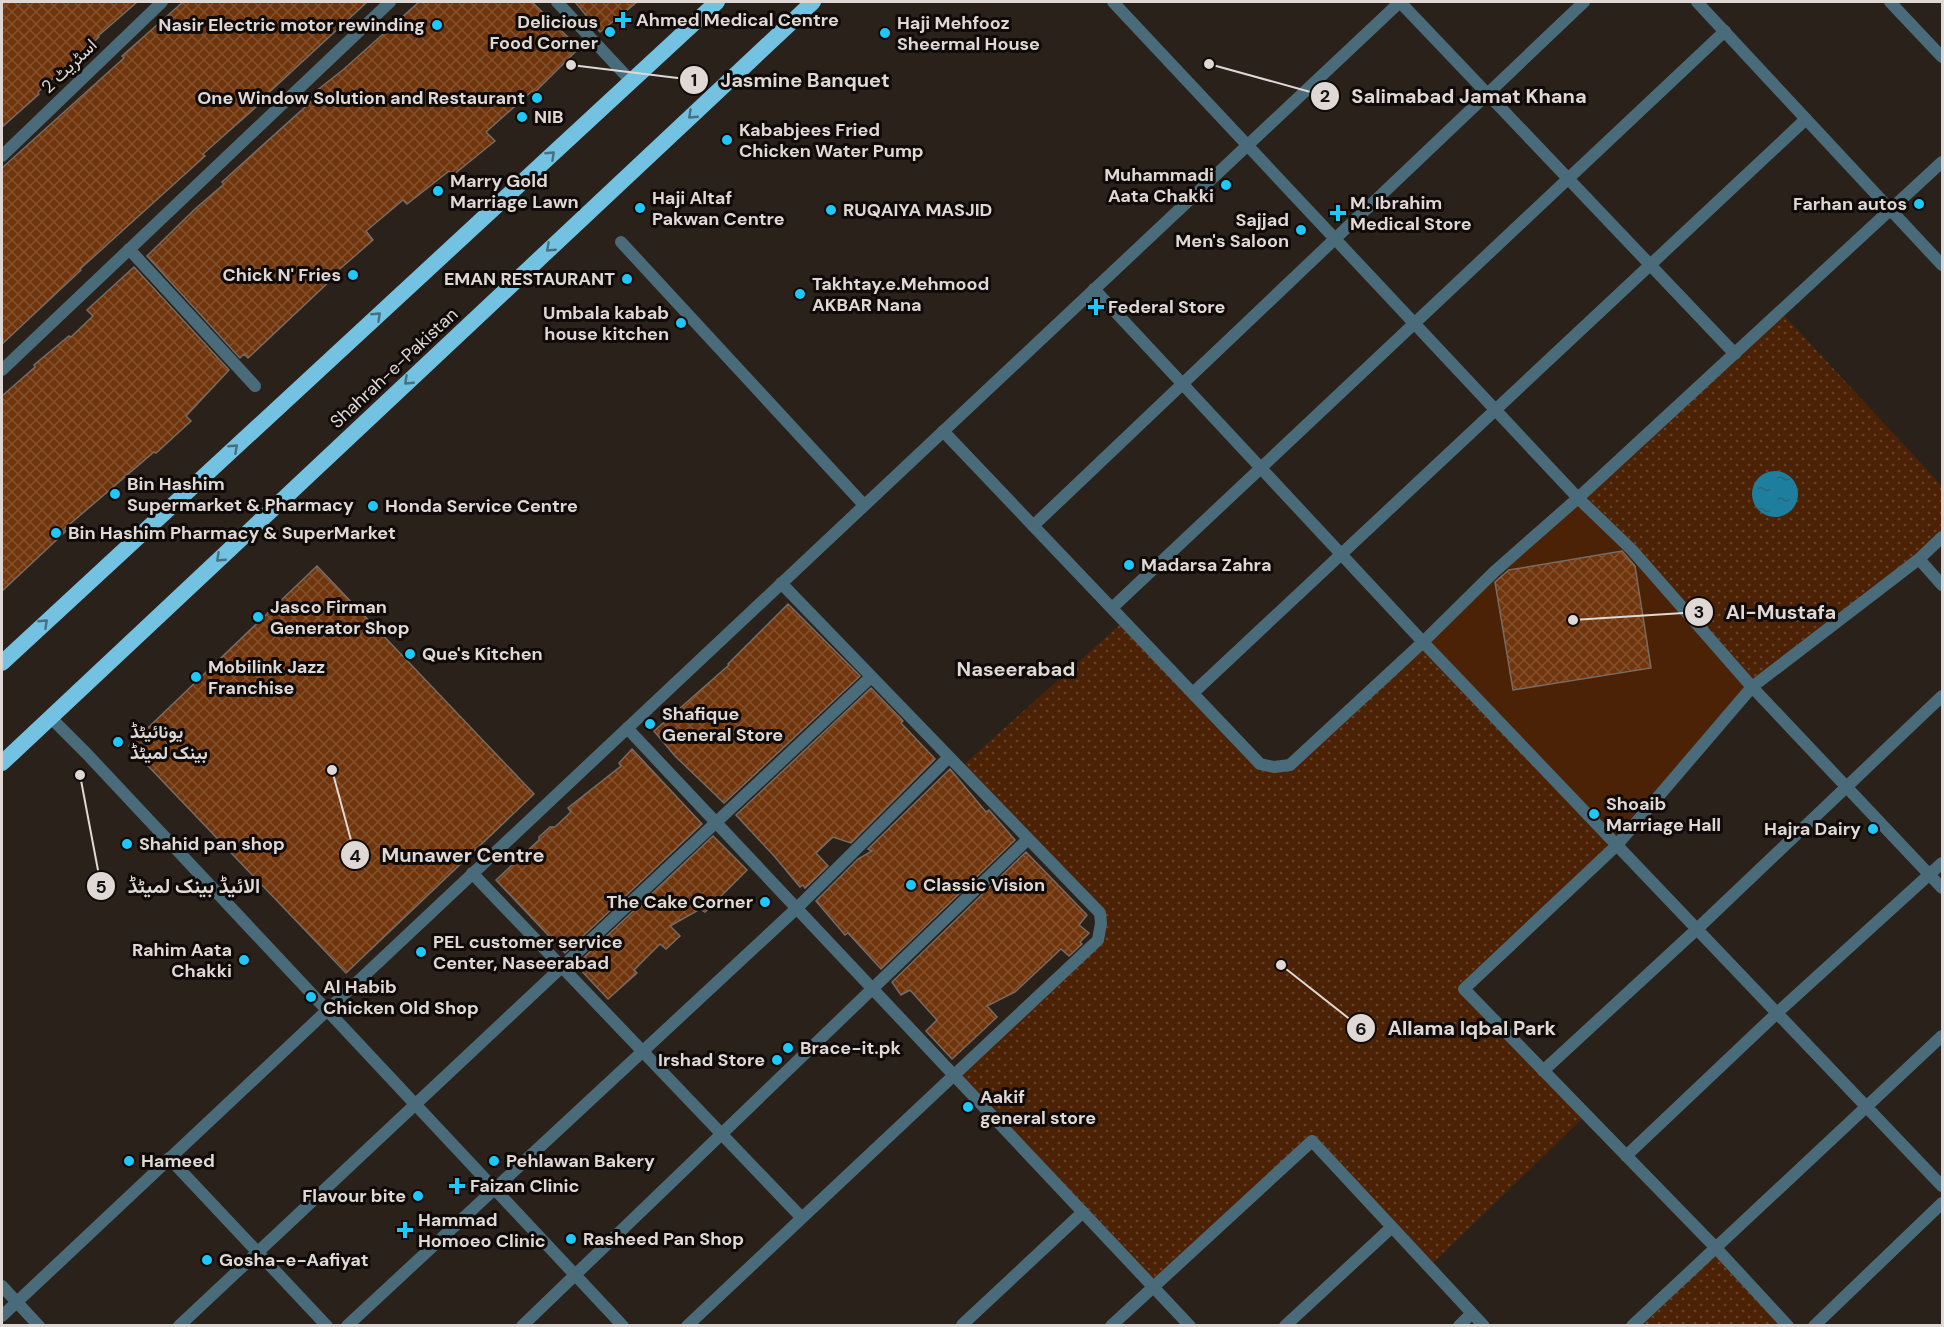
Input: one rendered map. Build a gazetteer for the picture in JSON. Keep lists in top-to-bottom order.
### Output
{
  "streets": {
    "highway": ["Shahrah-e-Pakistan"],
    "street": ["اسٹریٹ 2"]
  },
  "districts": ["Naseerabad"],
  "places": {
    "health": [
      "Ahmed Medical Centre",
      "M. Ibrahim Medical Store",
      "Federal Store",
      "Faizan Clinic",
      "Hammad Homoeo Clinic"
    ],
    "other": [
      "Nasir Electric motor rewinding",
      "Delicious Food Corner",
      "Haji Mehfooz Sheermal House",
      "Salimabad Jamat Khana",
      "Jasmine Banquet",
      "One Window Solution and Restaurant",
      "NIB",
      "Kababjees Fried Chicken Water Pump",
      "Muhammadi Aata Chakki",
      "Marry Gold Marriage Lawn",
      "Farhan autos",
      "Haji Altaf Pakwan Centre",
      "RUQAIYA MASJID",
      "Sajjad Men's Saloon",
      "Chick N' Fries",
      "EMAN RESTAURANT",
      "Takhtay.e.Mehmood AKBAR Nana",
      "Umbala kabab house kitchen",
      "Bin Hashim Supermarket & Pharmacy",
      "Honda Service Centre",
      "Bin Hashim Pharmacy & SuperMarket",
      "Madarsa Zahra",
      "Jasco Firman Generator Shop",
      "Al-Mustafa",
      "Que's Kitchen",
      "Mobilink Jazz Franchise",
      "Shafique General Store",
      "یونائیٹڈ بینک لمیٹڈ",
      "Munawer Centre",
      "الائیڈ بینک لمیٹڈ",
      "Shoaib Marriage Hall",
      "Hajra Dairy",
      "Shahid pan shop",
      "Classic Vision",
      "The Cake Corner",
      "PEL customer service Center, Naseerabad",
      "Rahim Aata Chakki",
      "Allama Iqbal Park",
      "Al Habib Chicken Old Shop",
      "Brace-it.pk",
      "Irshad Store",
      "Aakif general store",
      "Hameed",
      "Pehlawan Bakery",
      "Flavour bite",
      "Rasheed Pan Shop",
      "Gosha-e-Aafiyat"
    ]
  }
}
